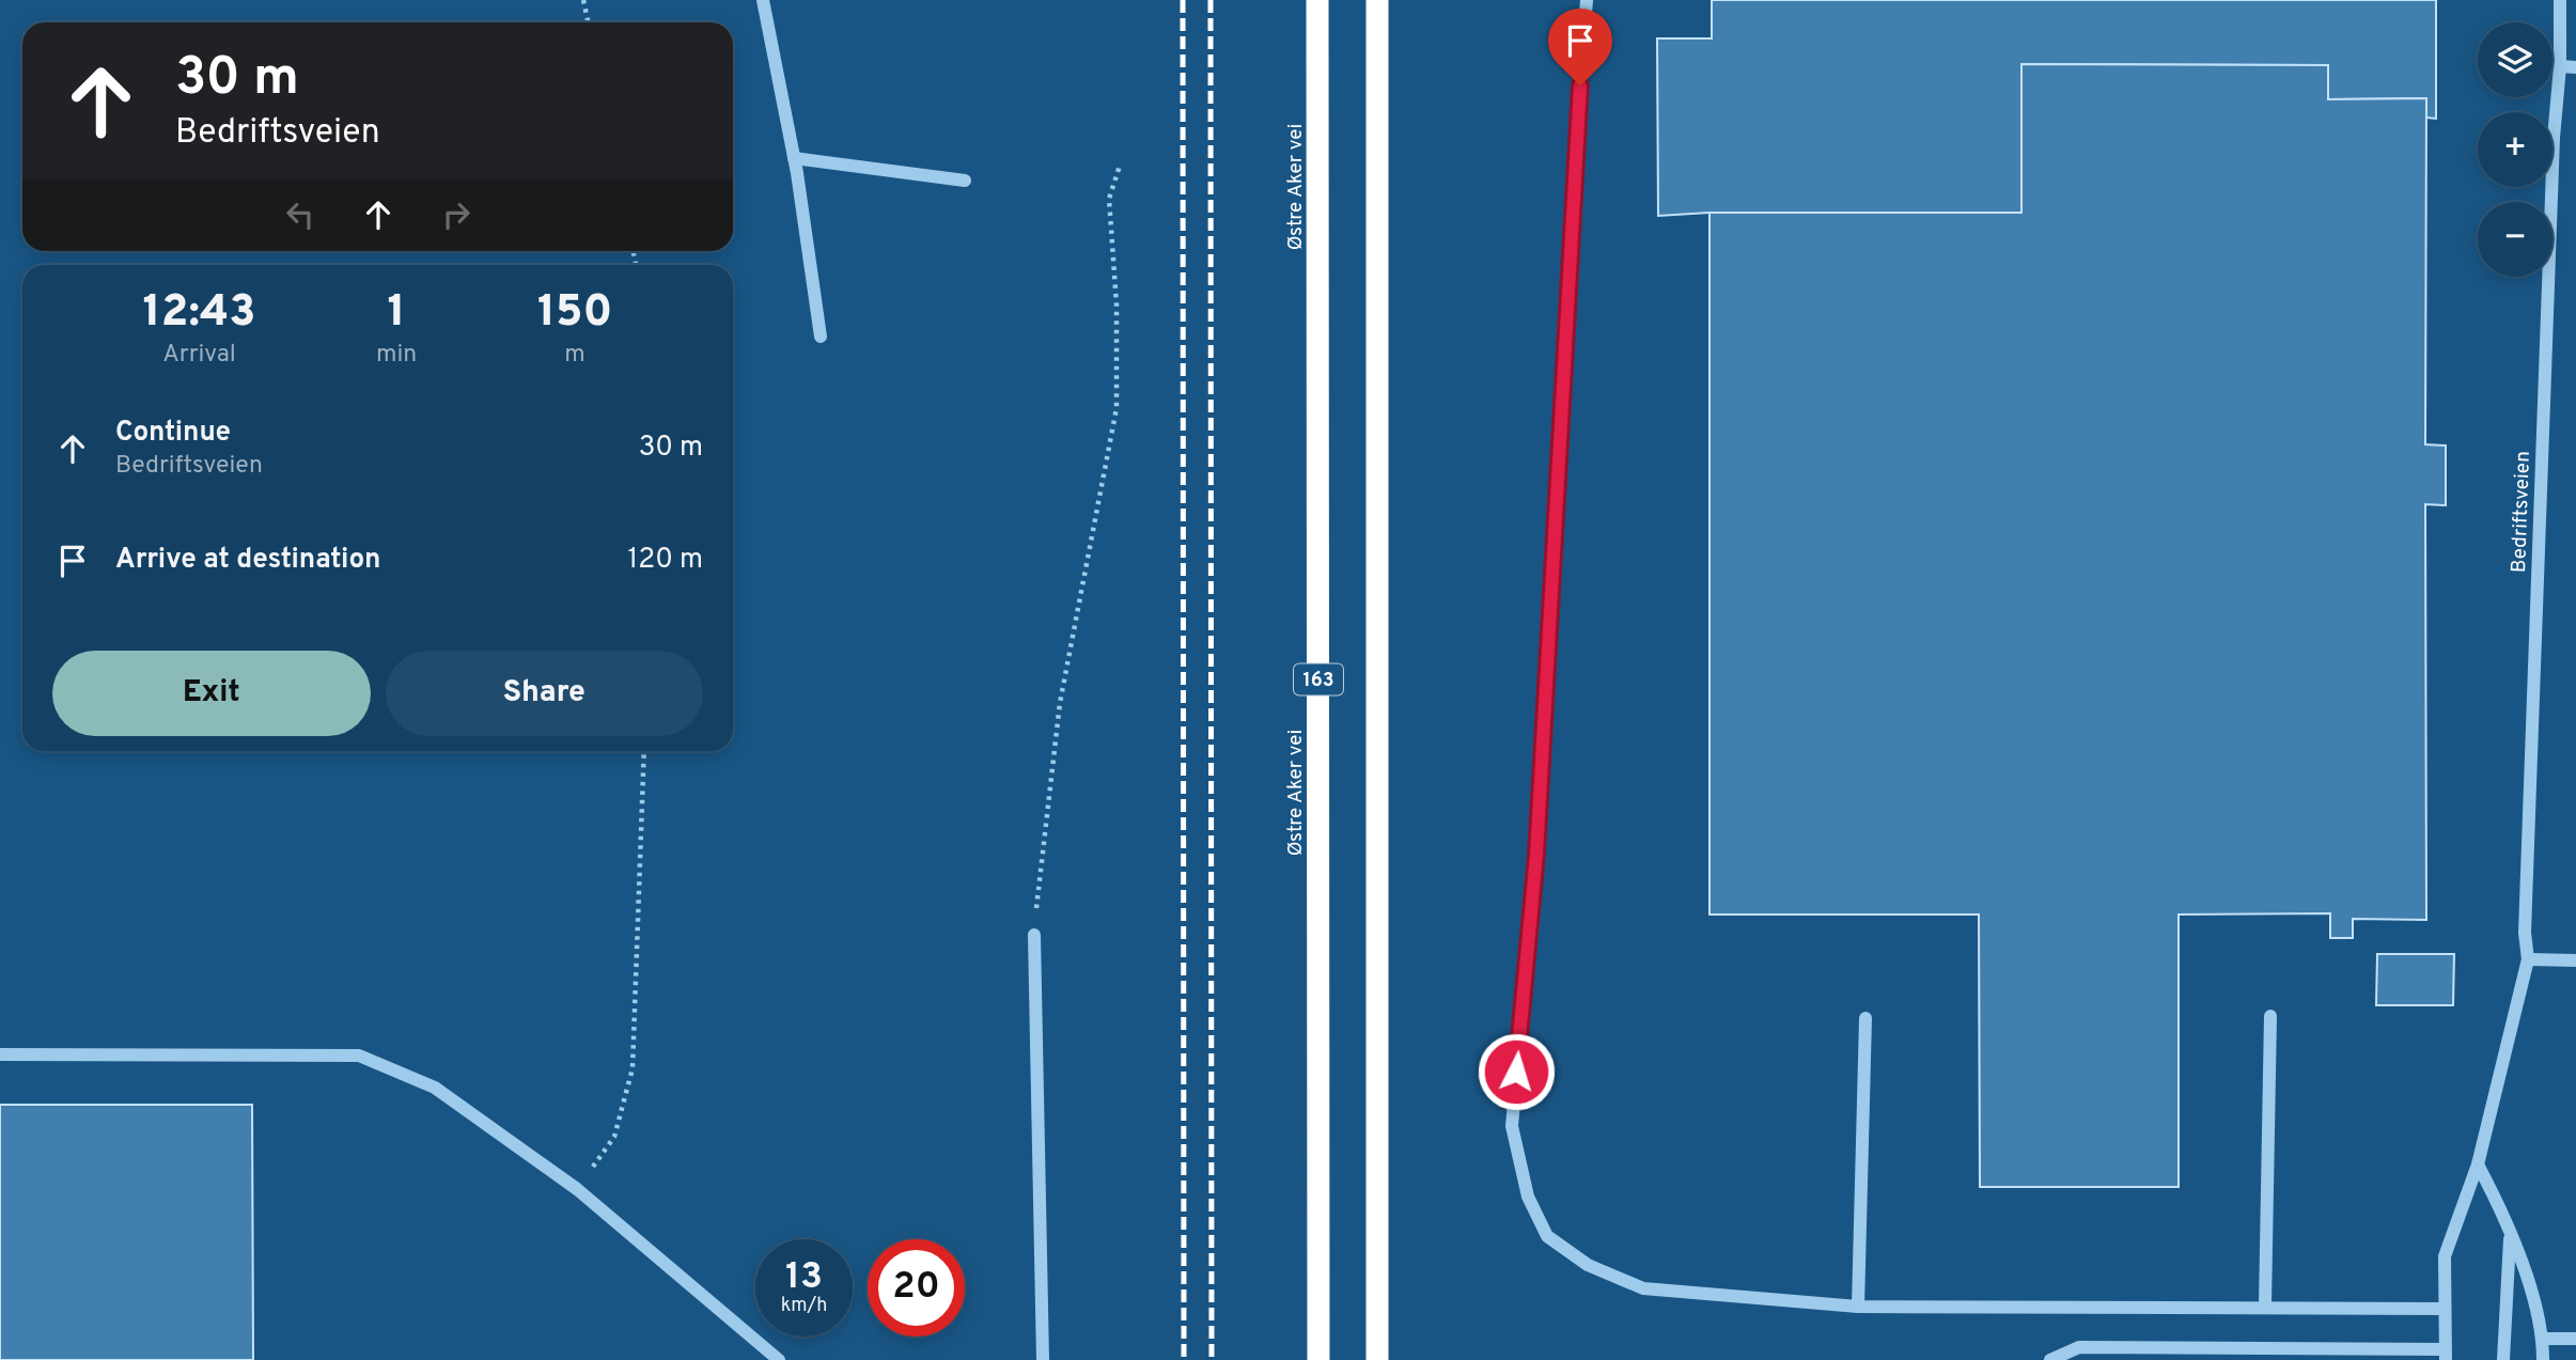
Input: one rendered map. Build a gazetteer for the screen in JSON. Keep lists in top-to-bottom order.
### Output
{
  "streets": {
    "highway": ["Østre Aker vei", "163"],
    "lane": ["Bedriftsveien"]
  },
  "page": {
    "map_buttons": ["+", "−"],
    "turn": ["30 m", "Bedriftsveien"],
    "eta": [
      "12:43",
      "Arrival",
      "1",
      "min",
      "150",
      "m"
    ],
    "list": [
      {
        "name": "Continue",
        "note": "Bedriftsveien",
        "value": "30 m"
      },
      {
        "name": "Arrive at destination",
        "value": "120 m"
      }
    ],
    "buttons": ["Exit", "Share"],
    "speed": "13 km/h",
    "limit": "20"
  }
}
